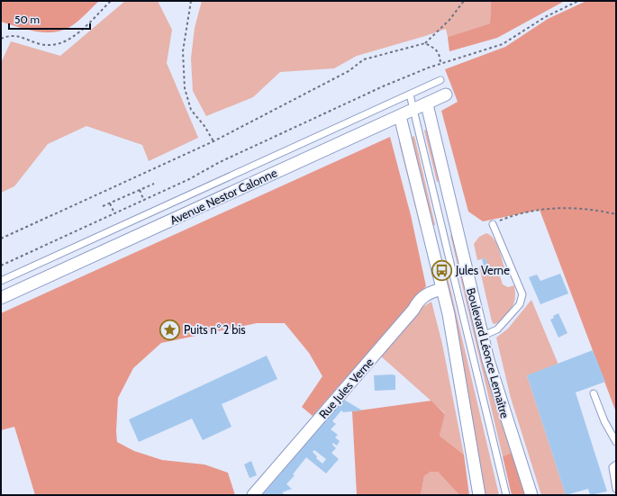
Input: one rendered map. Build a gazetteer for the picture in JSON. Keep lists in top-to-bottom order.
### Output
{
  "streets": {
    "street": ["Avenue Nestor Calonne", "Boulevard Léonce Lemaître", "Rue Jules Verne"]
  },
  "crossings": [
    ["Avenue Nestor Calonne", "Boulevard Léonce Lemaître"]
  ],
  "places": {
    "bus stop": ["Jules Verne"],
    "place": ["Puits n° 2 bis"]
  },
  "scale_bar": "50 m"
}
